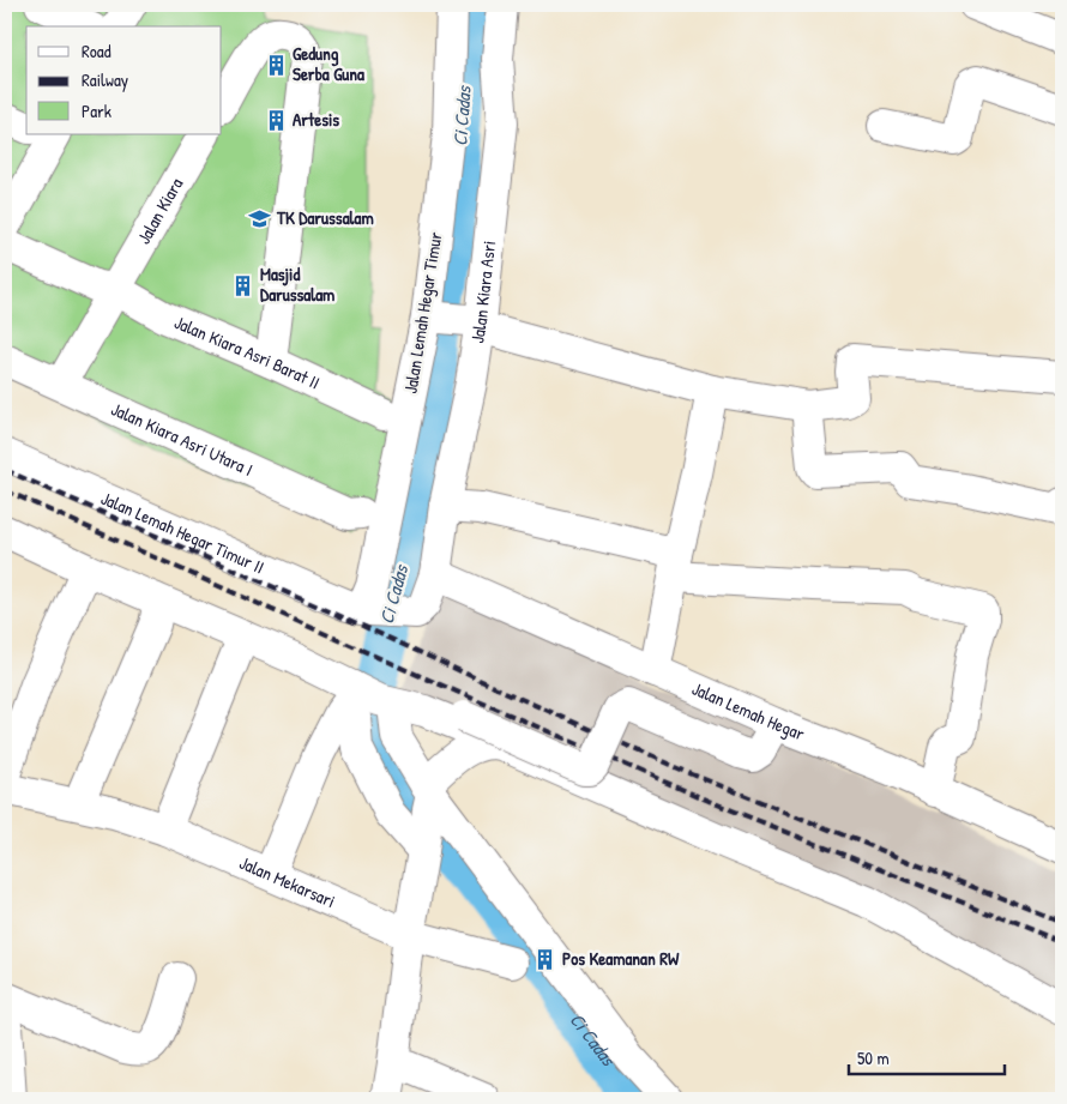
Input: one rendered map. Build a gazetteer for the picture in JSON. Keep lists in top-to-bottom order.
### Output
{
  "streets": {
    "street": [
      "Jalan Kiara",
      "Jalan Kiara Asri",
      "Jalan Lemah Hegar Timur",
      "Jalan Kiara Asri Barat II",
      "Jalan Kiara Asri Utara I",
      "Jalan Lemah Hegar Timur II",
      "Jalan Lemah Hegar",
      "Jalan Mekarsari"
    ]
  },
  "crossings": [
    ["Jalan Kiara", "Jalan Kiara Asri Barat II"],
    ["Jalan Kiara", "Jalan Kiara Asri Utara I"],
    ["Jalan Kiara Asri", "Jalan Lemah Hegar Timur II"],
    ["Jalan Kiara Asri", "Jalan Lemah Hegar"],
    ["Jalan Lemah Hegar Timur", "Jalan Lemah Hegar Timur II"]
  ],
  "water": ["Ci Cadas"],
  "places": {
    "building": [
      "Gedung Serba Guna",
      "Artesis",
      "Masjid Darussalam",
      "Pos Keamanan RW"
    ],
    "school or university": ["TK Darussalam"]
  },
  "legend": ["Road", "Railway", "Park"],
  "scale_bar": "50 m"
}
